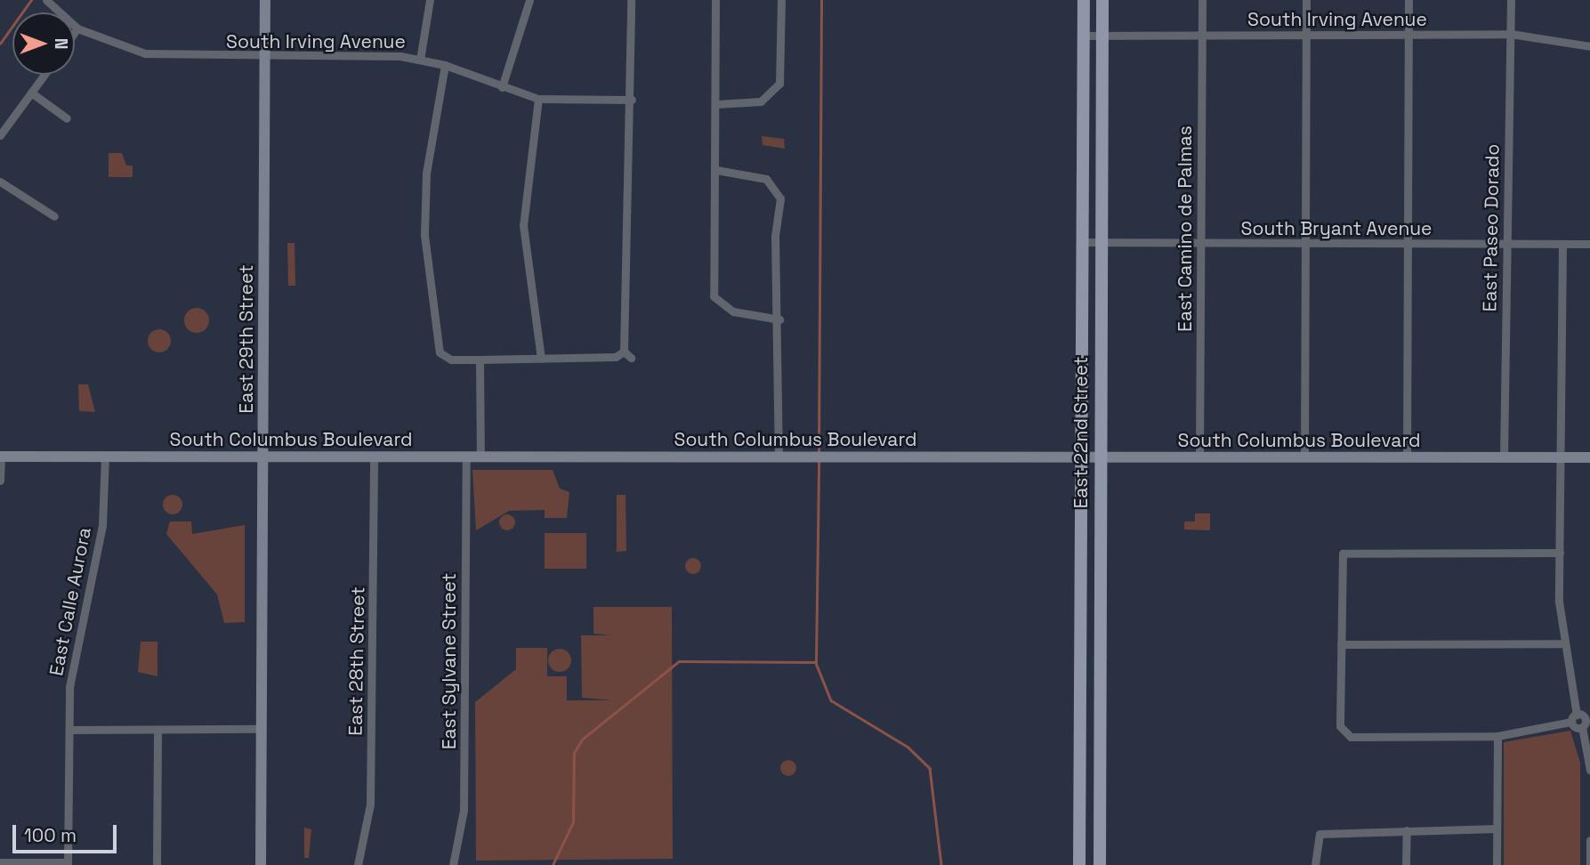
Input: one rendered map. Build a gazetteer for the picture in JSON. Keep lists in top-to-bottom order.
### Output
{
  "streets": {
    "main road": ["East 22nd Street"],
    "street": [
      "South Irving Avenue",
      "East Paseo Dorado",
      "East Camino de Palmas",
      "South Bryant Avenue",
      "East 29th Street",
      "South Columbus Boulevard",
      "East Calle Aurora",
      "East 28th Street",
      "East Sylvane Street"
    ]
  },
  "crossings": [
    ["South Irving Avenue", "East Paseo Dorado"],
    ["South Irving Avenue", "East Camino de Palmas"],
    ["South Irving Avenue", "East 29th Street"],
    ["South Irving Avenue", "East 22nd Street"],
    ["East Paseo Dorado", "South Bryant Avenue"],
    ["East Paseo Dorado", "South Columbus Boulevard"],
    ["East Camino de Palmas", "South Bryant Avenue"],
    ["East Camino de Palmas", "South Columbus Boulevard"],
    ["South Bryant Avenue", "East 22nd Street"],
    ["East 29th Street", "South Columbus Boulevard"],
    ["East 22nd Street", "South Columbus Boulevard"],
    ["South Columbus Boulevard", "East Calle Aurora"],
    ["South Columbus Boulevard", "East 28th Street"],
    ["South Columbus Boulevard", "East Sylvane Street"]
  ],
  "scale_bar": "100 m",
  "north": "right"
}
